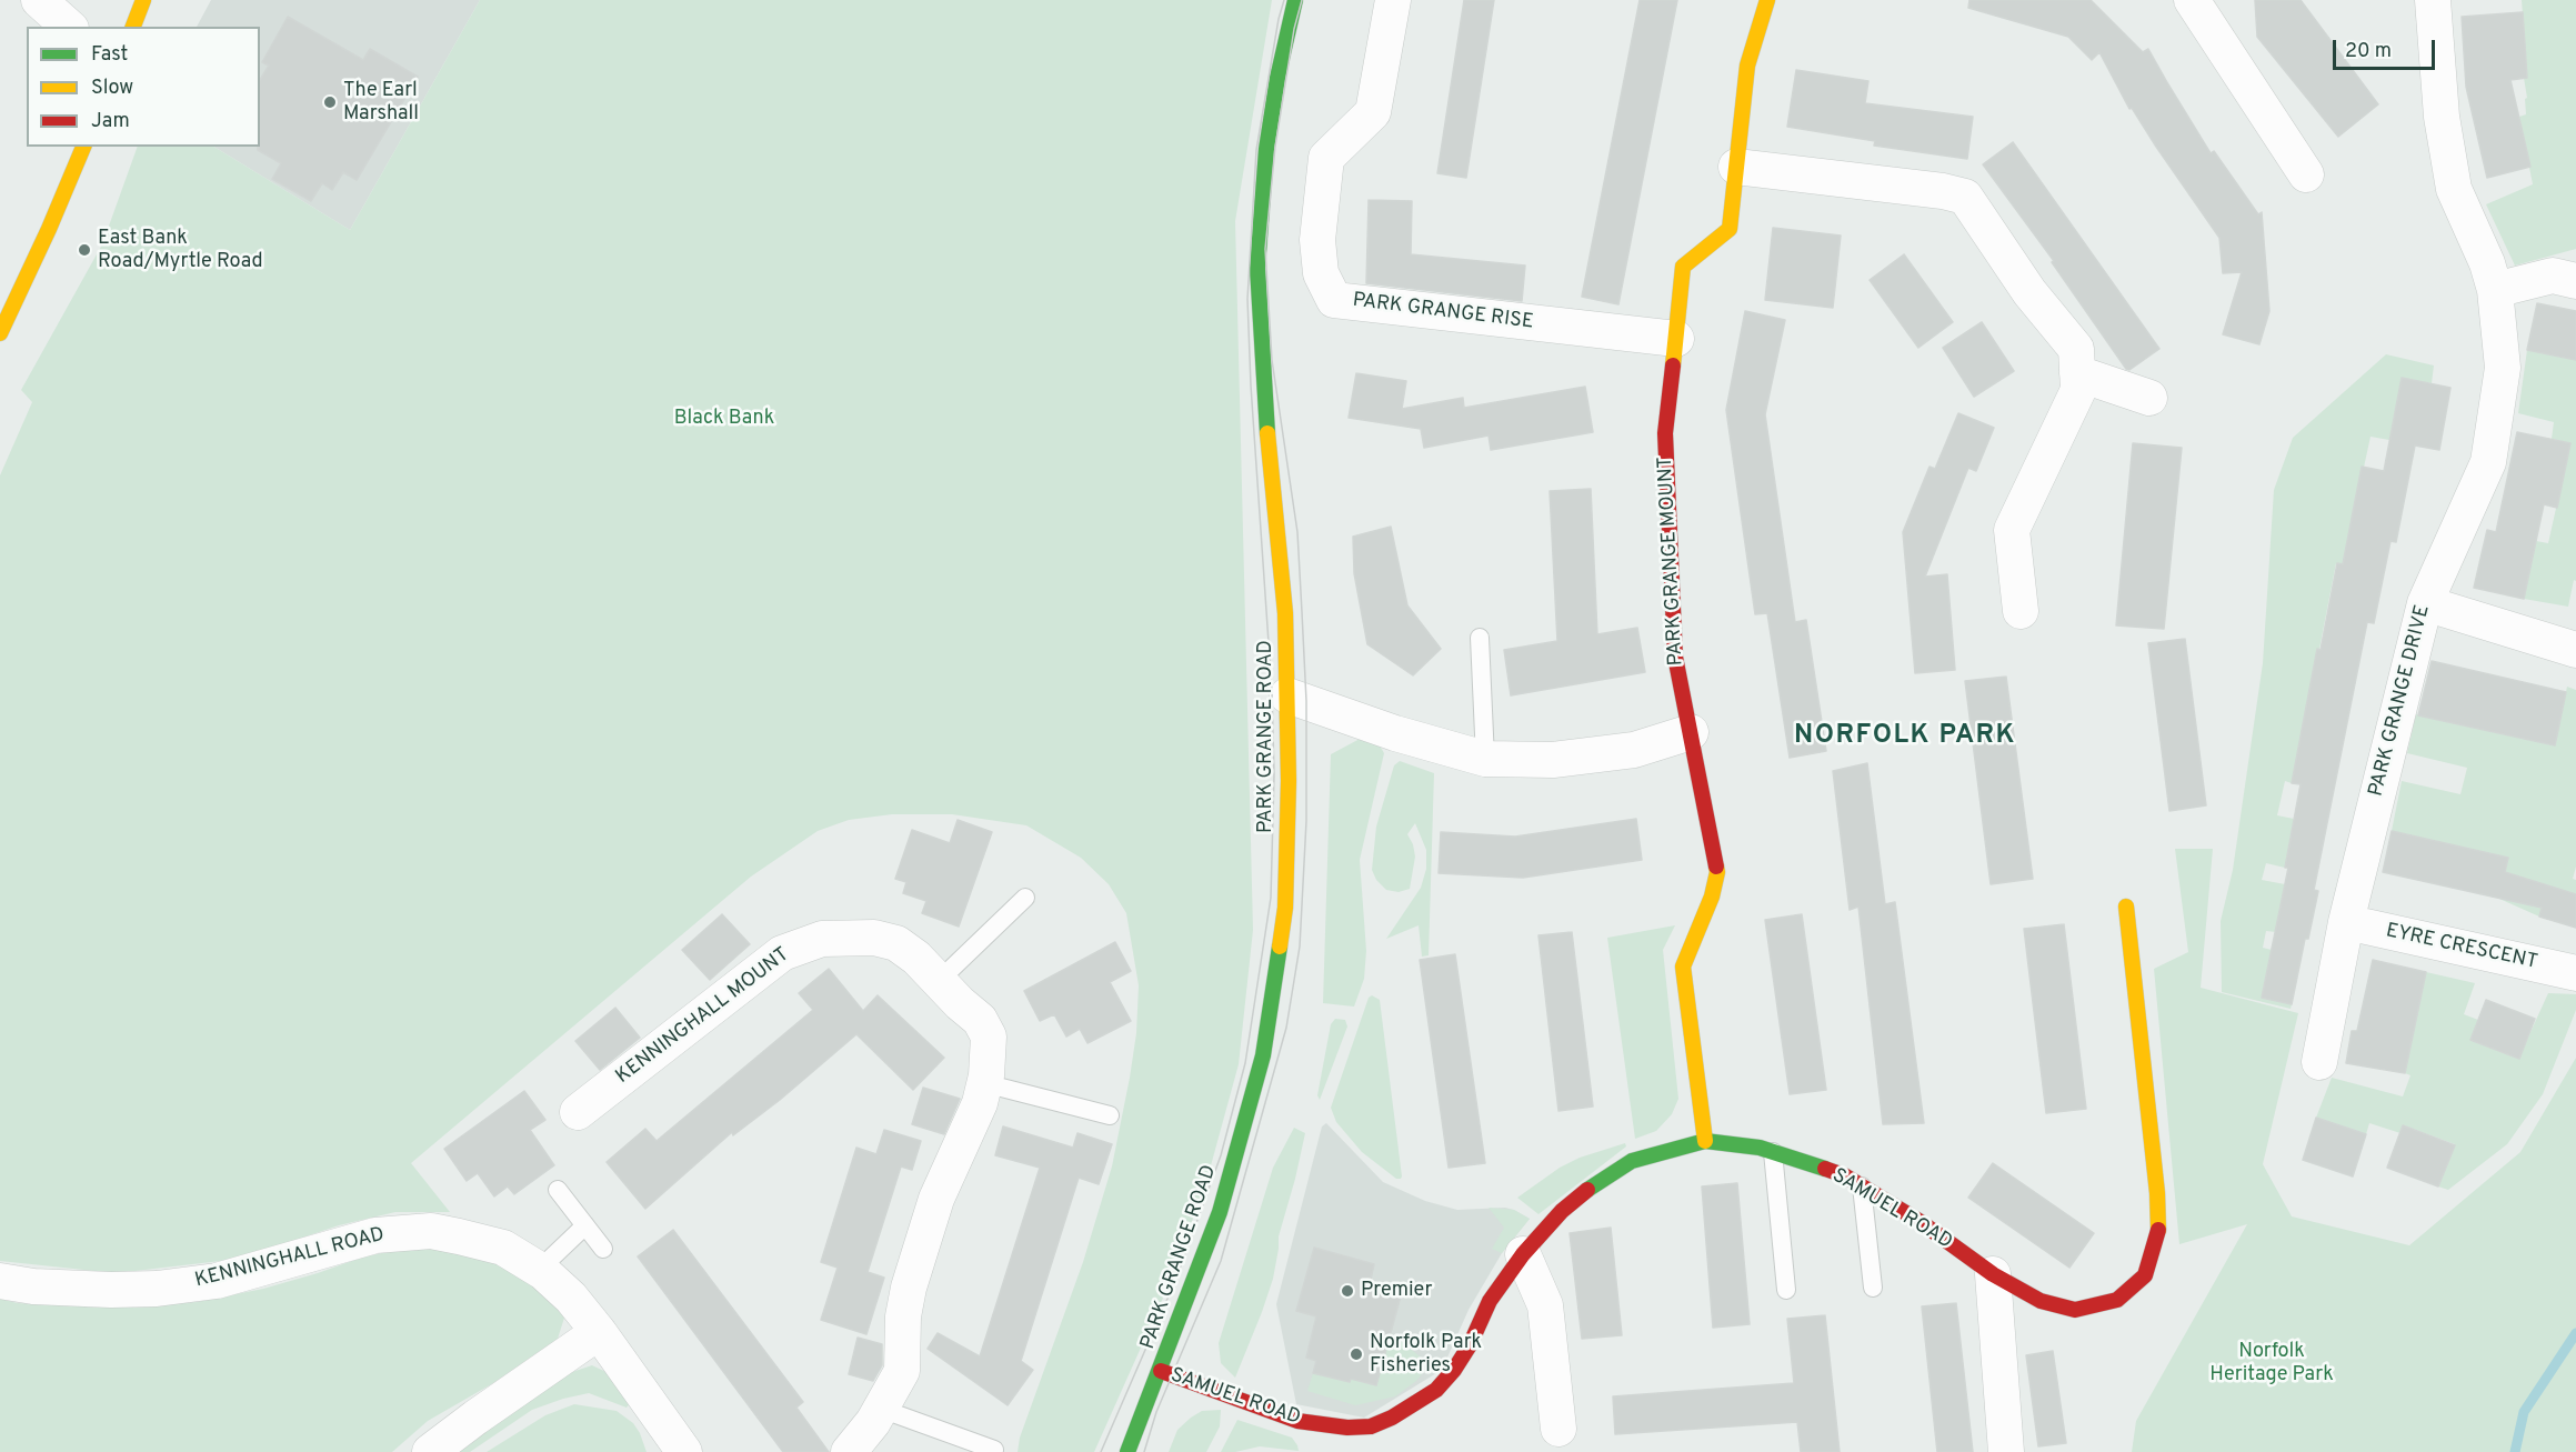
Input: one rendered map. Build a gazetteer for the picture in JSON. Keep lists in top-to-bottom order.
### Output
{
  "streets": {
    "street": [
      "PARK GRANGE RISE",
      "PARK GRANGE MOUNT",
      "PARK GRANGE DRIVE",
      "PARK GRANGE ROAD",
      "EYRE CRESCENT",
      "KENNINGHALL MOUNT",
      "SAMUEL ROAD",
      "KENNINGHALL ROAD"
    ]
  },
  "crossings": [
    ["PARK GRANGE RISE", "PARK GRANGE MOUNT"],
    ["PARK GRANGE MOUNT", "SAMUEL ROAD"],
    ["PARK GRANGE DRIVE", "EYRE CRESCENT"],
    ["PARK GRANGE ROAD", "SAMUEL ROAD"]
  ],
  "districts": ["NORFOLK PARK"],
  "parks": ["Black Bank", "Norfolk Heritage Park"],
  "places": [
    "The Earl Marshall",
    "East Bank Road/Myrtle Road",
    "Premier",
    "Norfolk Park Fisheries"
  ],
  "legend": ["Fast", "Slow", "Jam"],
  "scale_bar": "20 m"
}
